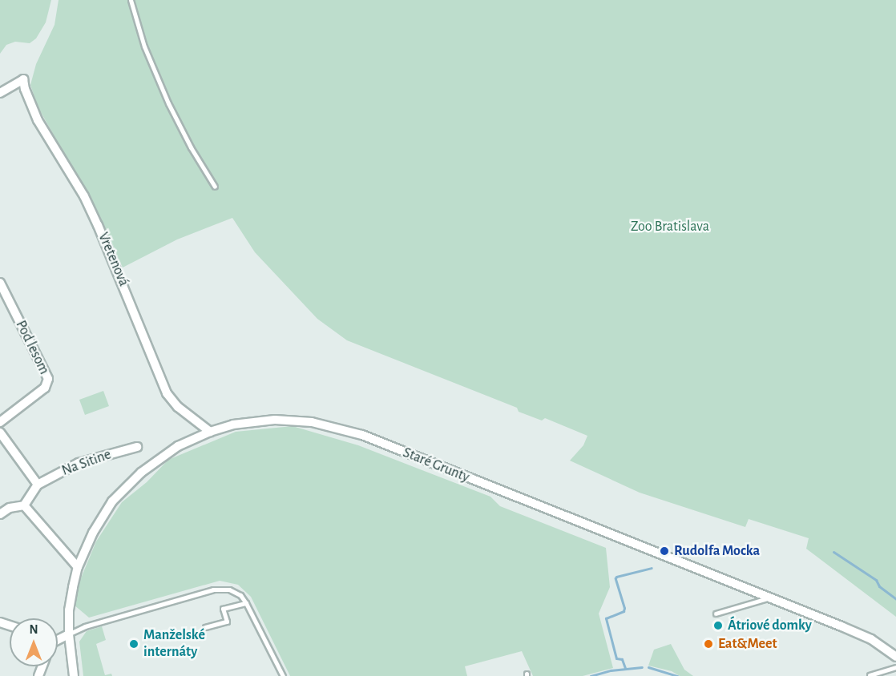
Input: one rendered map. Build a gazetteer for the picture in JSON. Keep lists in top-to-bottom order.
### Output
{
  "streets": {
    "street": [
      "Vretenová",
      "Pod lesom",
      "Na Sitine",
      "Staré Grunty"
    ]
  },
  "crossings": [
    ["Vretenová", "Staré Grunty"]
  ],
  "parks": ["Zoo Bratislava"],
  "places": [
    "Rudolfa Mocka",
    "Átriové domky",
    "Manželské internáty",
    "Eat&Meet"
  ],
  "north": "top"
}
